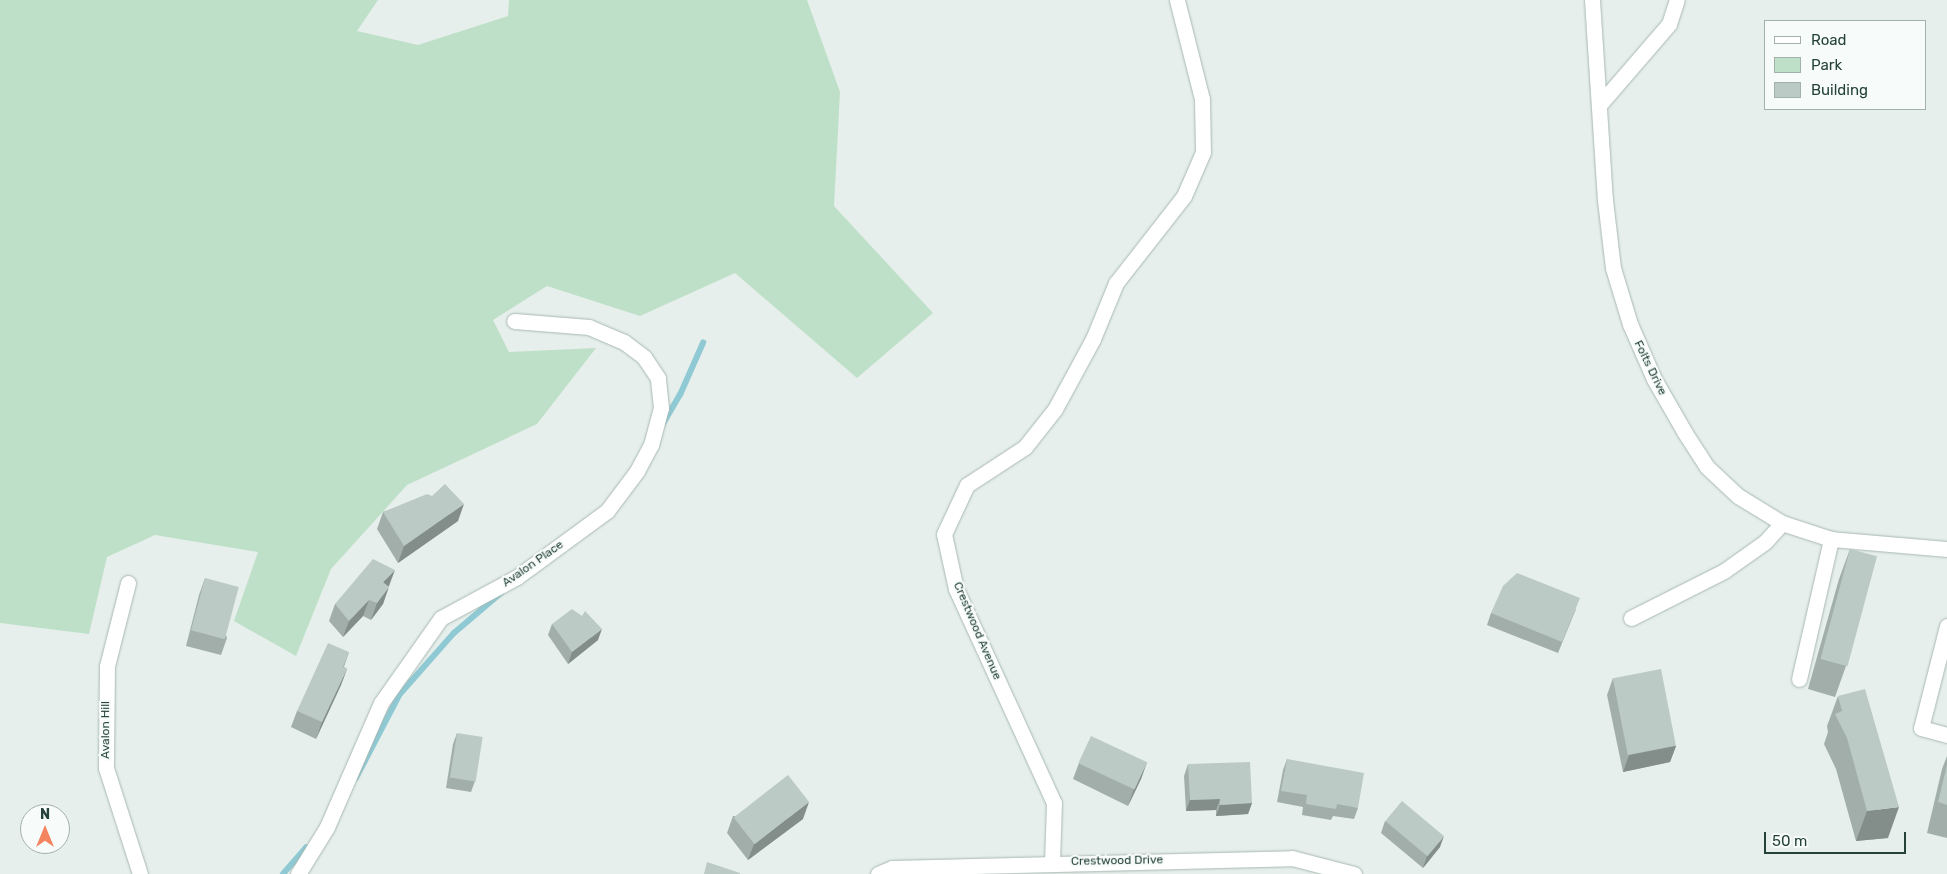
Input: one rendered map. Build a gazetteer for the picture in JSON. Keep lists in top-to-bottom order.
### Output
{
  "streets": {
    "street": [
      "Folts Drive",
      "Avalon Place",
      "Crestwood Avenue",
      "Avalon Hill",
      "Crestwood Drive"
    ]
  },
  "crossings": [
    ["Crestwood Avenue", "Crestwood Drive"]
  ],
  "legend": ["Road", "Park", "Building"],
  "scale_bar": "50 m",
  "north": "top"
}
